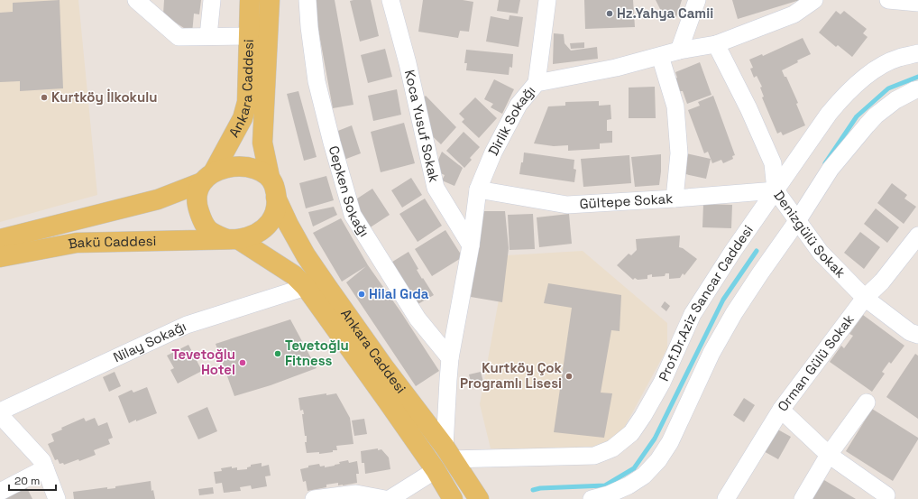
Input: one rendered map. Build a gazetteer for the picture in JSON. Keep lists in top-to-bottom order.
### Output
{
  "streets": {
    "main road": ["Ankara Caddesi", "Bakü Caddesi"],
    "street": [
      "Dirlik Sokağı",
      "Koca Yusuf Sokak",
      "Cepken Sokağı",
      "Gültepe Sokak",
      "Denizgülü Sokak",
      "Prof.Dr.Aziz Sancar Caddesi",
      "Nilay Sokağı",
      "Orman Gülü Sokak"
    ]
  },
  "crossings": [
    ["Ankara Caddesi", "Dirlik Sokağı"],
    ["Ankara Caddesi", "Bakü Caddesi"],
    ["Ankara Caddesi", "Prof.Dr.Aziz Sancar Caddesi"],
    ["Ankara Caddesi", "Nilay Sokağı"],
    ["Dirlik Sokağı", "Koca Yusuf Sokak"],
    ["Dirlik Sokağı", "Cepken Sokağı"],
    ["Dirlik Sokağı", "Gültepe Sokak"],
    ["Dirlik Sokağı", "Denizgülü Sokak"],
    ["Dirlik Sokağı", "Prof.Dr.Aziz Sancar Caddesi"],
    ["Denizgülü Sokak", "Prof.Dr.Aziz Sancar Caddesi"],
    ["Denizgülü Sokak", "Orman Gülü Sokak"]
  ],
  "places": [
    "Hz.Yahya Camii",
    "Kurtköy İlkokulu",
    "Hilal Gıda",
    "Tevetoğlu Fitness",
    "Tevetoğlu Hotel",
    "Kurtköy Çok Programlı Lisesi"
  ],
  "scale_bar": "20 m"
}
